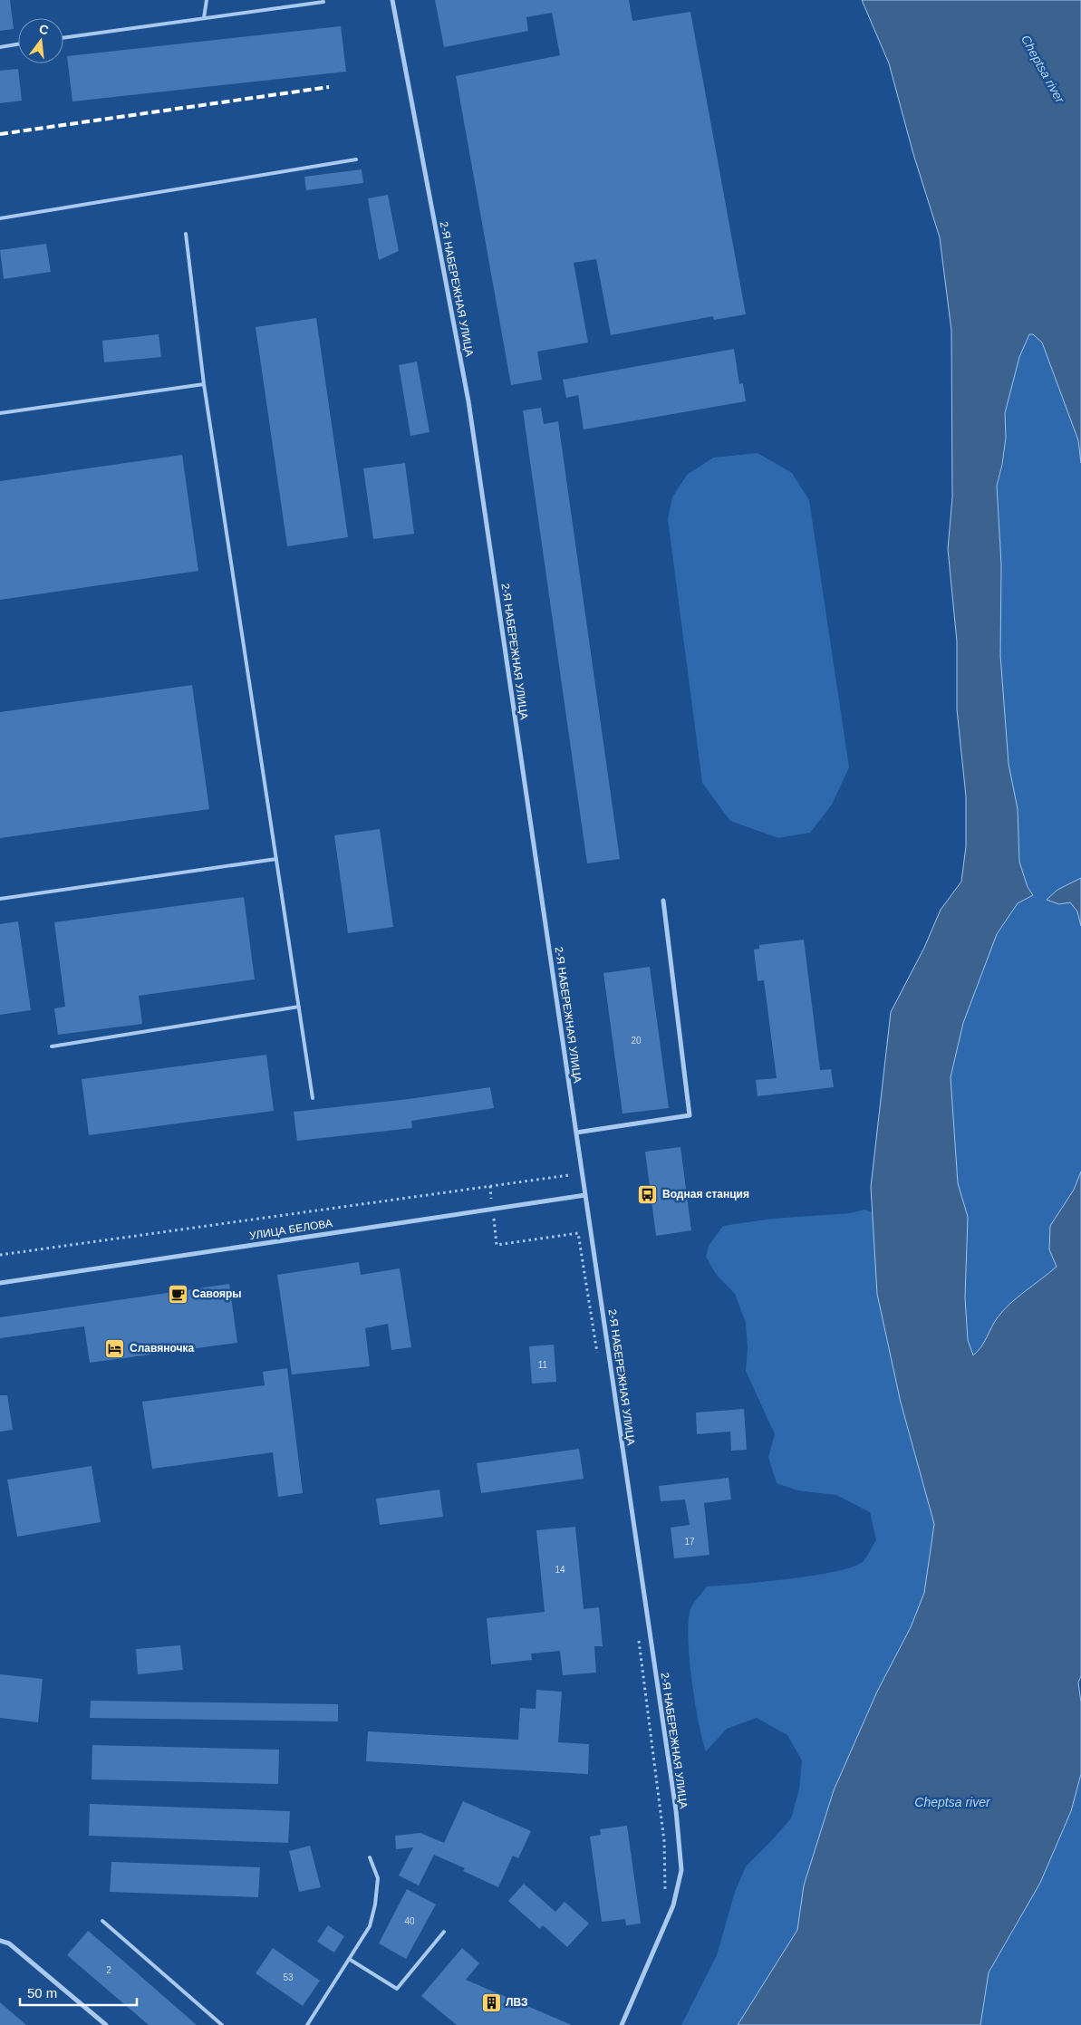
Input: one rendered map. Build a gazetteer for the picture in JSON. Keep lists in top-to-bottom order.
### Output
{
  "streets": {
    "street": ["2-Я НАБЕРЕЖНАЯ УЛИЦА", "УЛИЦА БЕЛОВА"]
  },
  "crossings": [
    ["2-Я НАБЕРЕЖНАЯ УЛИЦА", "УЛИЦА БЕЛОВА"]
  ],
  "water": ["Cheptsa river"],
  "places": {
    "bus stop": ["Водная станция"],
    "cafe": ["Савояры"],
    "hotel": ["Славяночка"],
    "building": ["ЛВЗ"]
  },
  "house_numbers": [
    "20",
    "11",
    "17",
    "14",
    "40",
    "2",
    "53"
  ],
  "scale_bar": "50 m",
  "north": "top"
}
